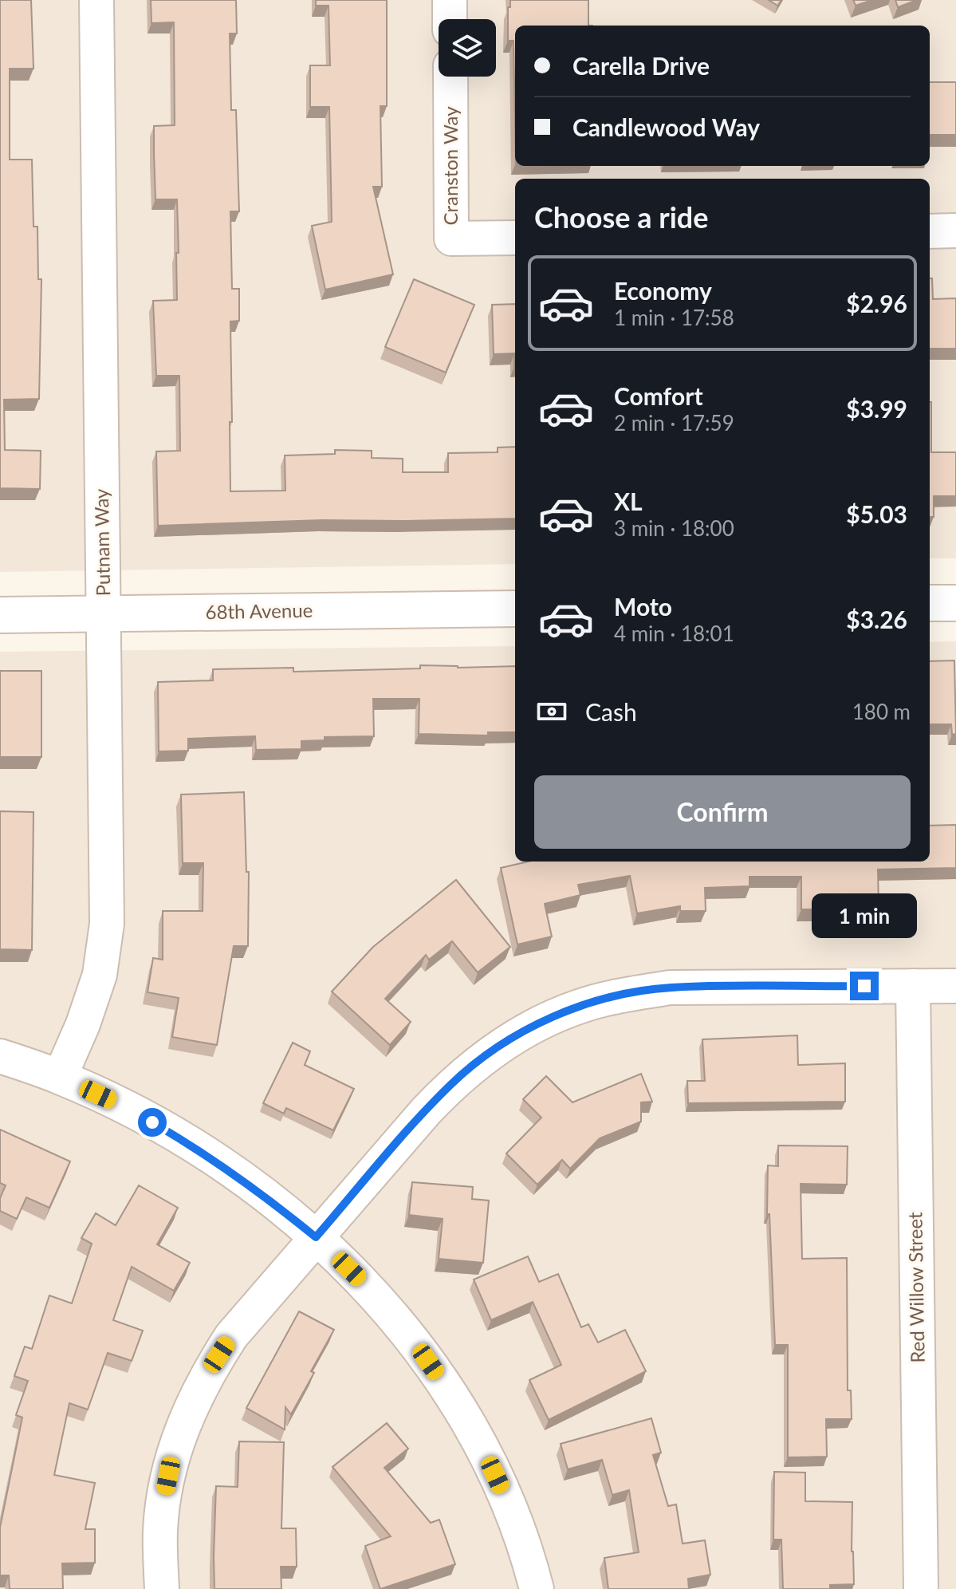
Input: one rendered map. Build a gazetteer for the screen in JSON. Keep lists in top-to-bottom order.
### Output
{
  "streets": {
    "street": [
      "Cranston Way",
      "Putnam Way",
      "68th Avenue",
      "Red Willow Street"
    ]
  },
  "crossings": [
    ["Putnam Way", "68th Avenue"]
  ],
  "page": {
    "banner": ["Carella Drive", "Candlewood Way"],
    "heading": "Choose a ride",
    "list": [
      {
        "name": "Economy",
        "note": "1 min · 17:58",
        "value": "$2.96"
      },
      {
        "name": "Comfort",
        "note": "2 min · 17:59",
        "value": "$3.99"
      },
      {
        "name": "XL",
        "note": "3 min · 18:00",
        "value": "$5.03"
      },
      {
        "name": "Moto",
        "note": "4 min · 18:01",
        "value": "$3.26"
      }
    ],
    "pay": ["Cash", "180 m"],
    "buttons": "Confirm",
    "bubble": "1 min"
  }
}
